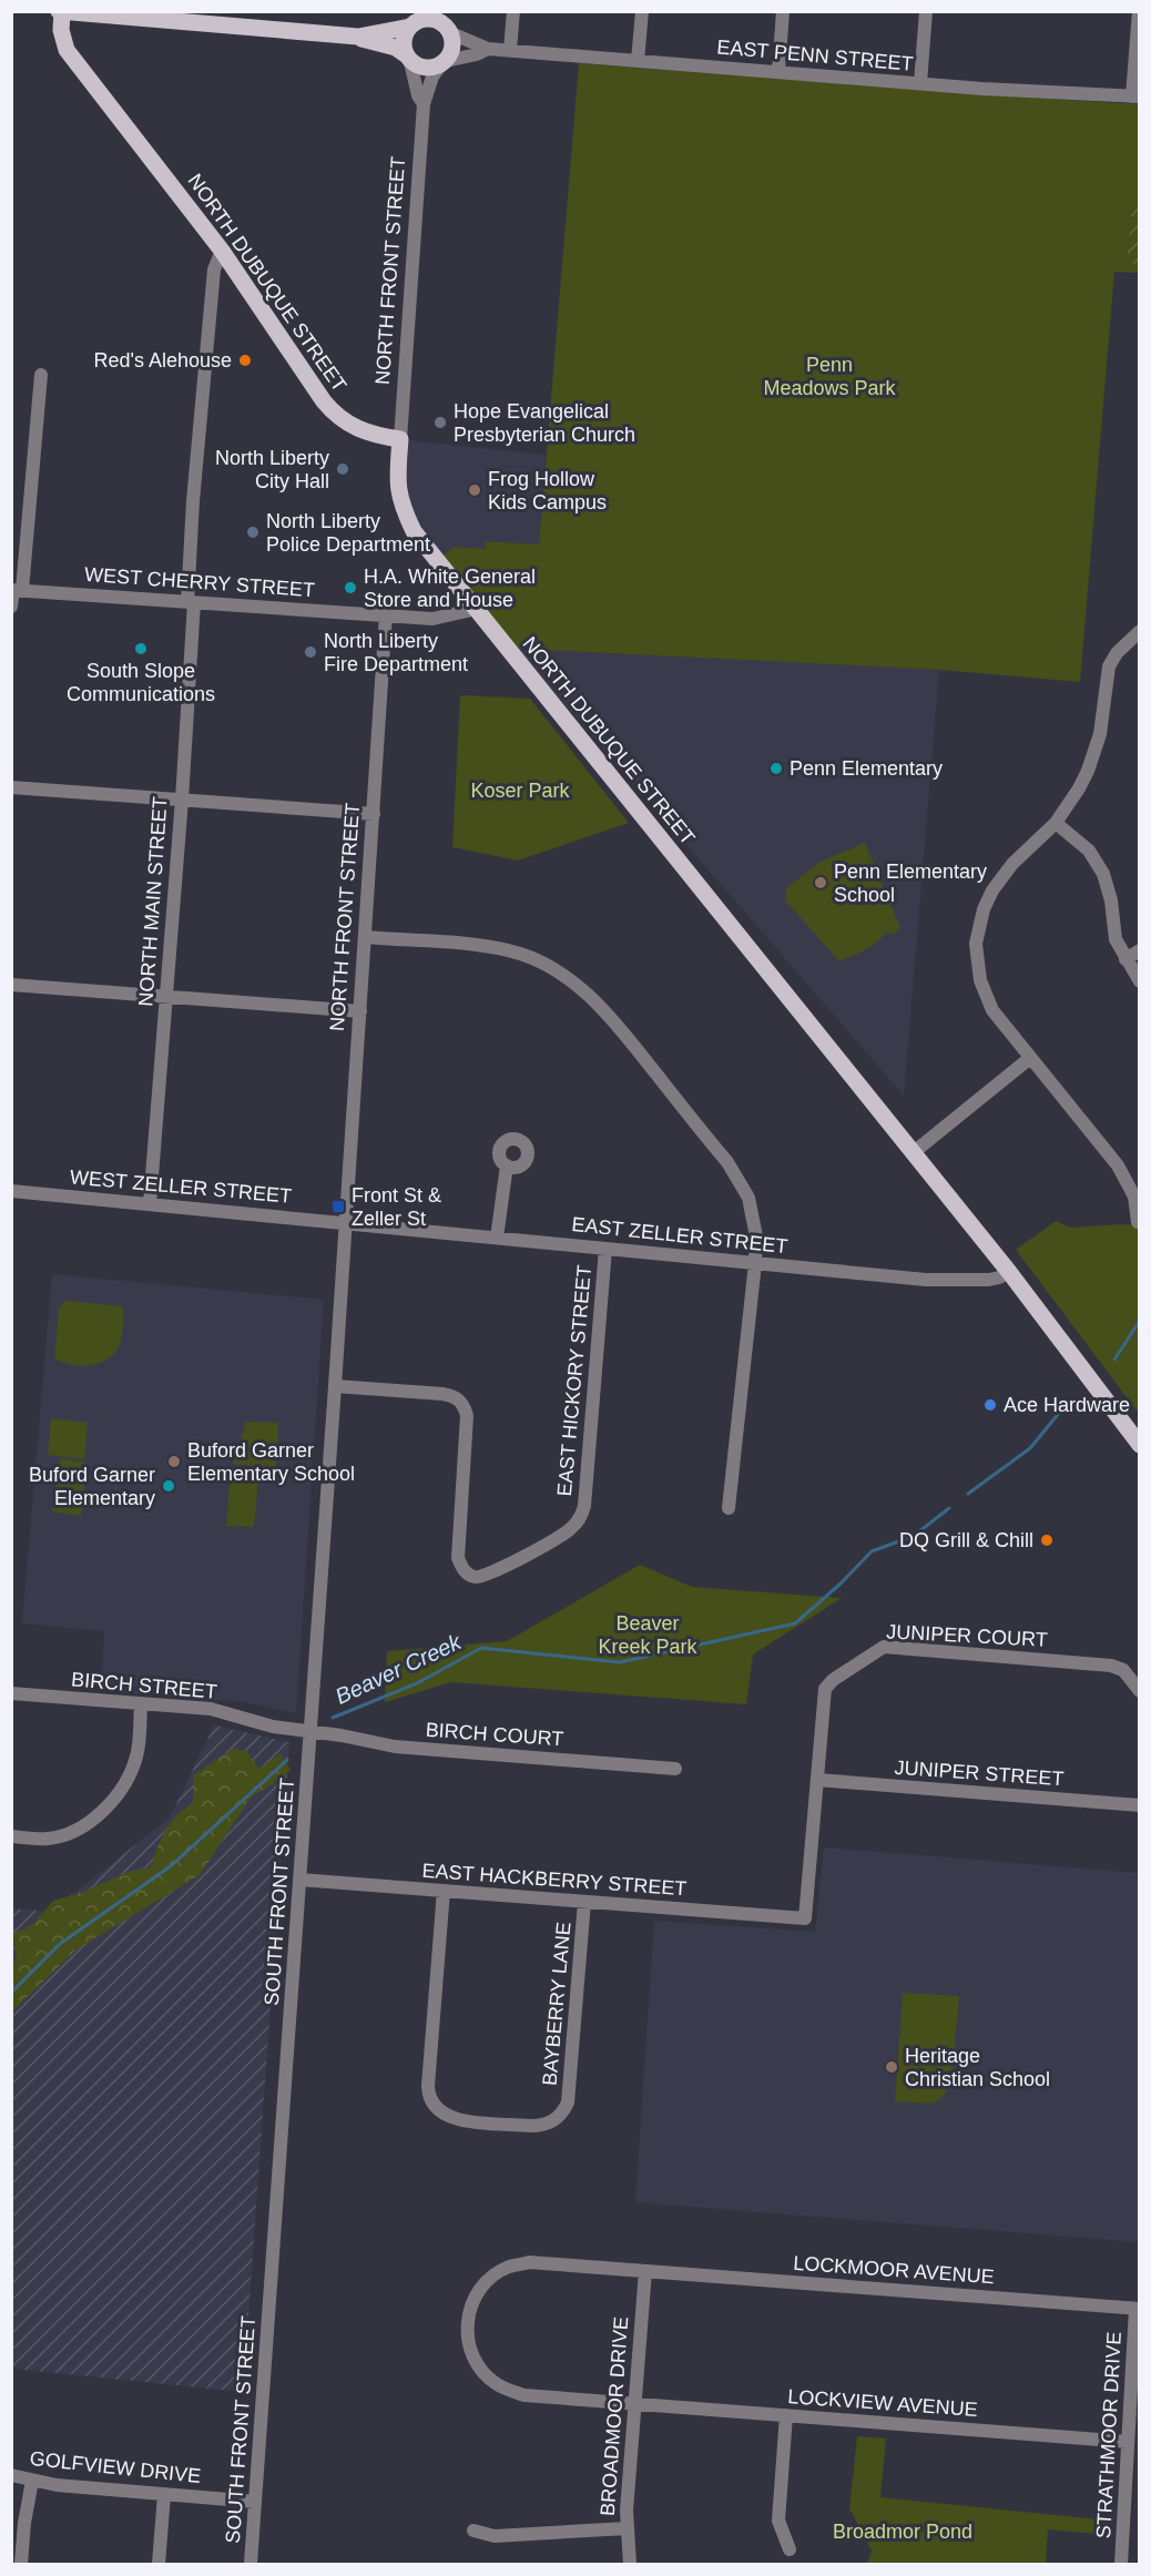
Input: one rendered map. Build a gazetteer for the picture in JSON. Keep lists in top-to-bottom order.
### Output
{
  "streets": {
    "main road": ["NORTH DUBUQUE STREET"],
    "street": [
      "EAST PENN STREET",
      "NORTH FRONT STREET",
      "WEST CHERRY STREET",
      "NORTH MAIN STREET",
      "WEST ZELLER STREET",
      "EAST ZELLER STREET",
      "EAST HICKORY STREET",
      "JUNIPER COURT",
      "BIRCH STREET",
      "BIRCH COURT",
      "JUNIPER STREET",
      "EAST HACKBERRY STREET",
      "SOUTH FRONT STREET",
      "BAYBERRY LANE",
      "LOCKMOOR AVENUE",
      "LOCKVIEW AVENUE",
      "BROADMOOR DRIVE",
      "STRATHMOOR DRIVE",
      "GOLFVIEW DRIVE"
    ]
  },
  "crossings": [
    ["EAST PENN STREET", "NORTH FRONT STREET"],
    ["NORTH FRONT STREET", "NORTH DUBUQUE STREET"],
    ["NORTH FRONT STREET", "WEST CHERRY STREET"],
    ["NORTH FRONT STREET", "WEST ZELLER STREET"],
    ["NORTH FRONT STREET", "EAST ZELLER STREET"],
    ["NORTH FRONT STREET", "SOUTH FRONT STREET"],
    ["NORTH DUBUQUE STREET", "WEST CHERRY STREET"],
    ["NORTH DUBUQUE STREET", "NORTH MAIN STREET"],
    ["NORTH DUBUQUE STREET", "EAST ZELLER STREET"],
    ["WEST CHERRY STREET", "NORTH MAIN STREET"],
    ["NORTH MAIN STREET", "WEST ZELLER STREET"],
    ["WEST ZELLER STREET", "EAST ZELLER STREET"],
    ["WEST ZELLER STREET", "SOUTH FRONT STREET"],
    ["EAST ZELLER STREET", "EAST HICKORY STREET"],
    ["EAST ZELLER STREET", "SOUTH FRONT STREET"],
    ["EAST HICKORY STREET", "SOUTH FRONT STREET"],
    ["JUNIPER COURT", "JUNIPER STREET"],
    ["JUNIPER COURT", "EAST HACKBERRY STREET"],
    ["BIRCH STREET", "BIRCH COURT"],
    ["BIRCH STREET", "SOUTH FRONT STREET"],
    ["BIRCH COURT", "SOUTH FRONT STREET"],
    ["EAST HACKBERRY STREET", "SOUTH FRONT STREET"],
    ["EAST HACKBERRY STREET", "BAYBERRY LANE"],
    ["SOUTH FRONT STREET", "GOLFVIEW DRIVE"],
    ["LOCKMOOR AVENUE", "LOCKVIEW AVENUE"],
    ["LOCKMOOR AVENUE", "BROADMOOR DRIVE"],
    ["LOCKMOOR AVENUE", "STRATHMOOR DRIVE"],
    ["LOCKVIEW AVENUE", "BROADMOOR DRIVE"],
    ["LOCKVIEW AVENUE", "STRATHMOOR DRIVE"]
  ],
  "water": ["Beaver Creek"],
  "parks": [
    "Penn Meadows Park",
    "Koser Park",
    "Beaver Kreek Park",
    "Broadmor Pond"
  ],
  "places": {
    "other": [
      "Red's Alehouse",
      "Hope Evangelical Presbyterian Church",
      "North Liberty City Hall",
      "Frog Hollow Kids Campus",
      "North Liberty Police Department",
      "H.A. White General Store and House",
      "South Slope Communications",
      "North Liberty Fire Department",
      "Penn Elementary",
      "Penn Elementary School",
      "Ace Hardware",
      "Buford Garner Elementary School",
      "Buford Garner Elementary",
      "DQ Grill & Chill",
      "Heritage Christian School"
    ],
    "transit": ["Front St & Zeller St"]
  }
}
